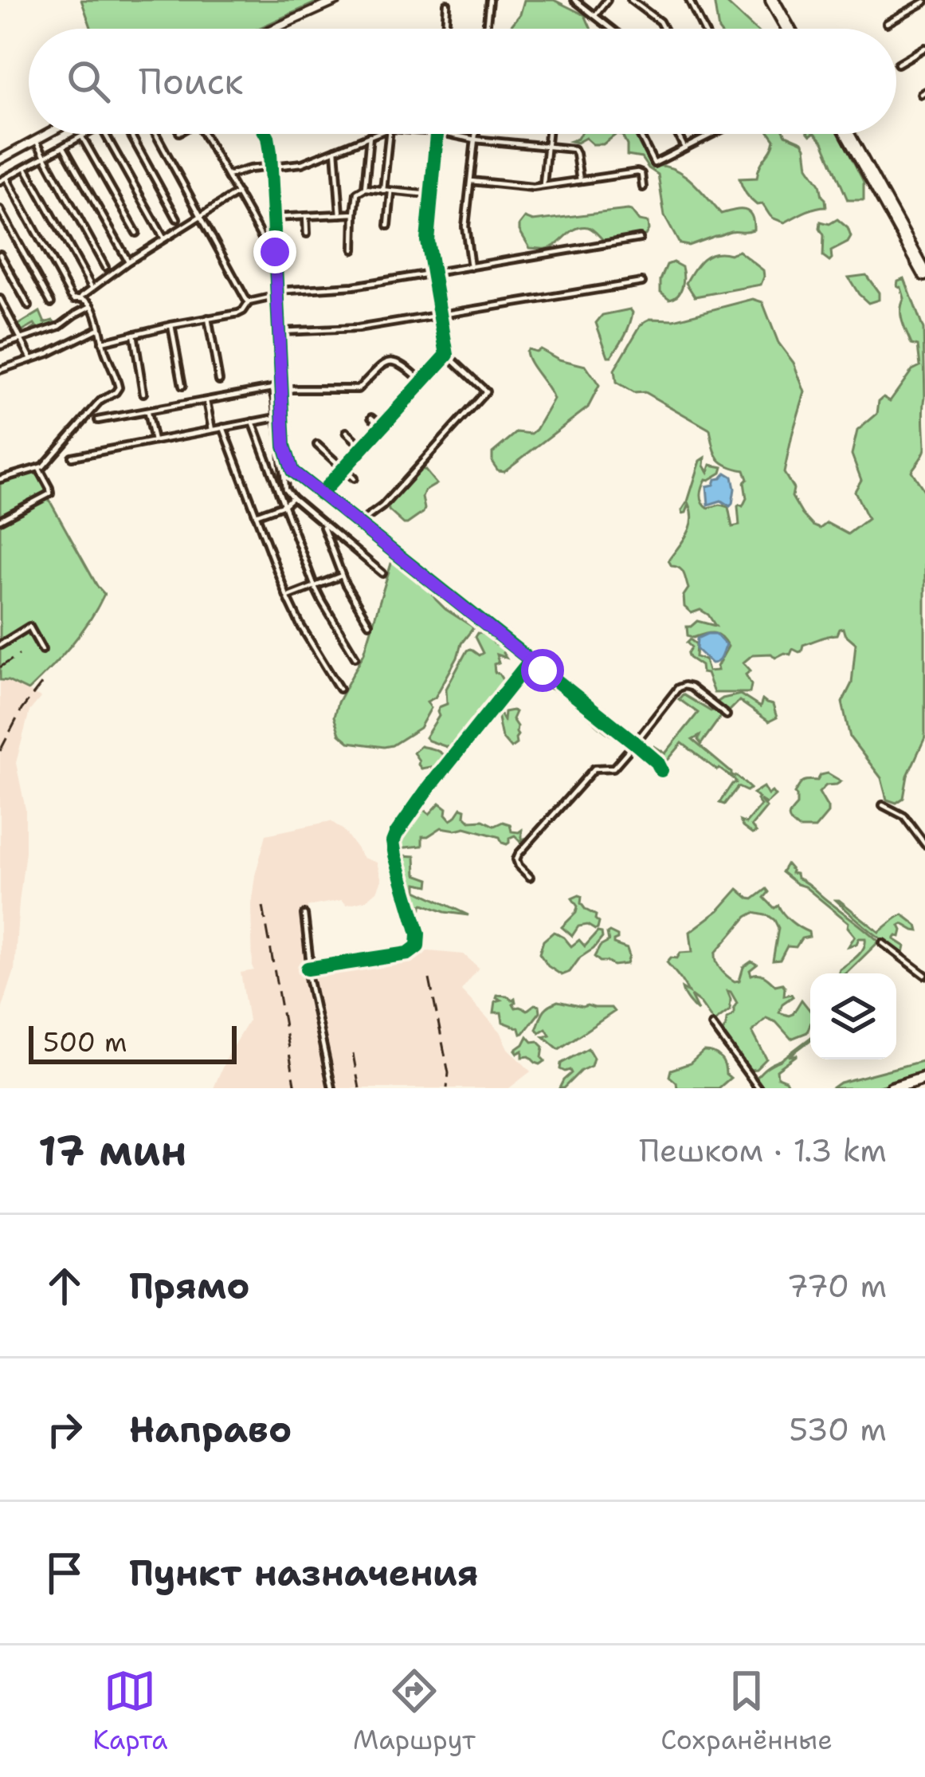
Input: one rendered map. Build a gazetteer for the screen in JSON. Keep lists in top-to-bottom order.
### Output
{
  "scale_bar": "500 m",
  "page": {
    "search": "Поиск",
    "scale": "500 m",
    "heading": ["17 мин", "Пешком · 1.3 km"],
    "list": [
      ["Прямо", "770 m"],
      ["Направо", "530 m"],
      "Пункт назначения"
    ],
    "nav": ["Карта", "Маршрут", "Сохранённые"]
  }
}
